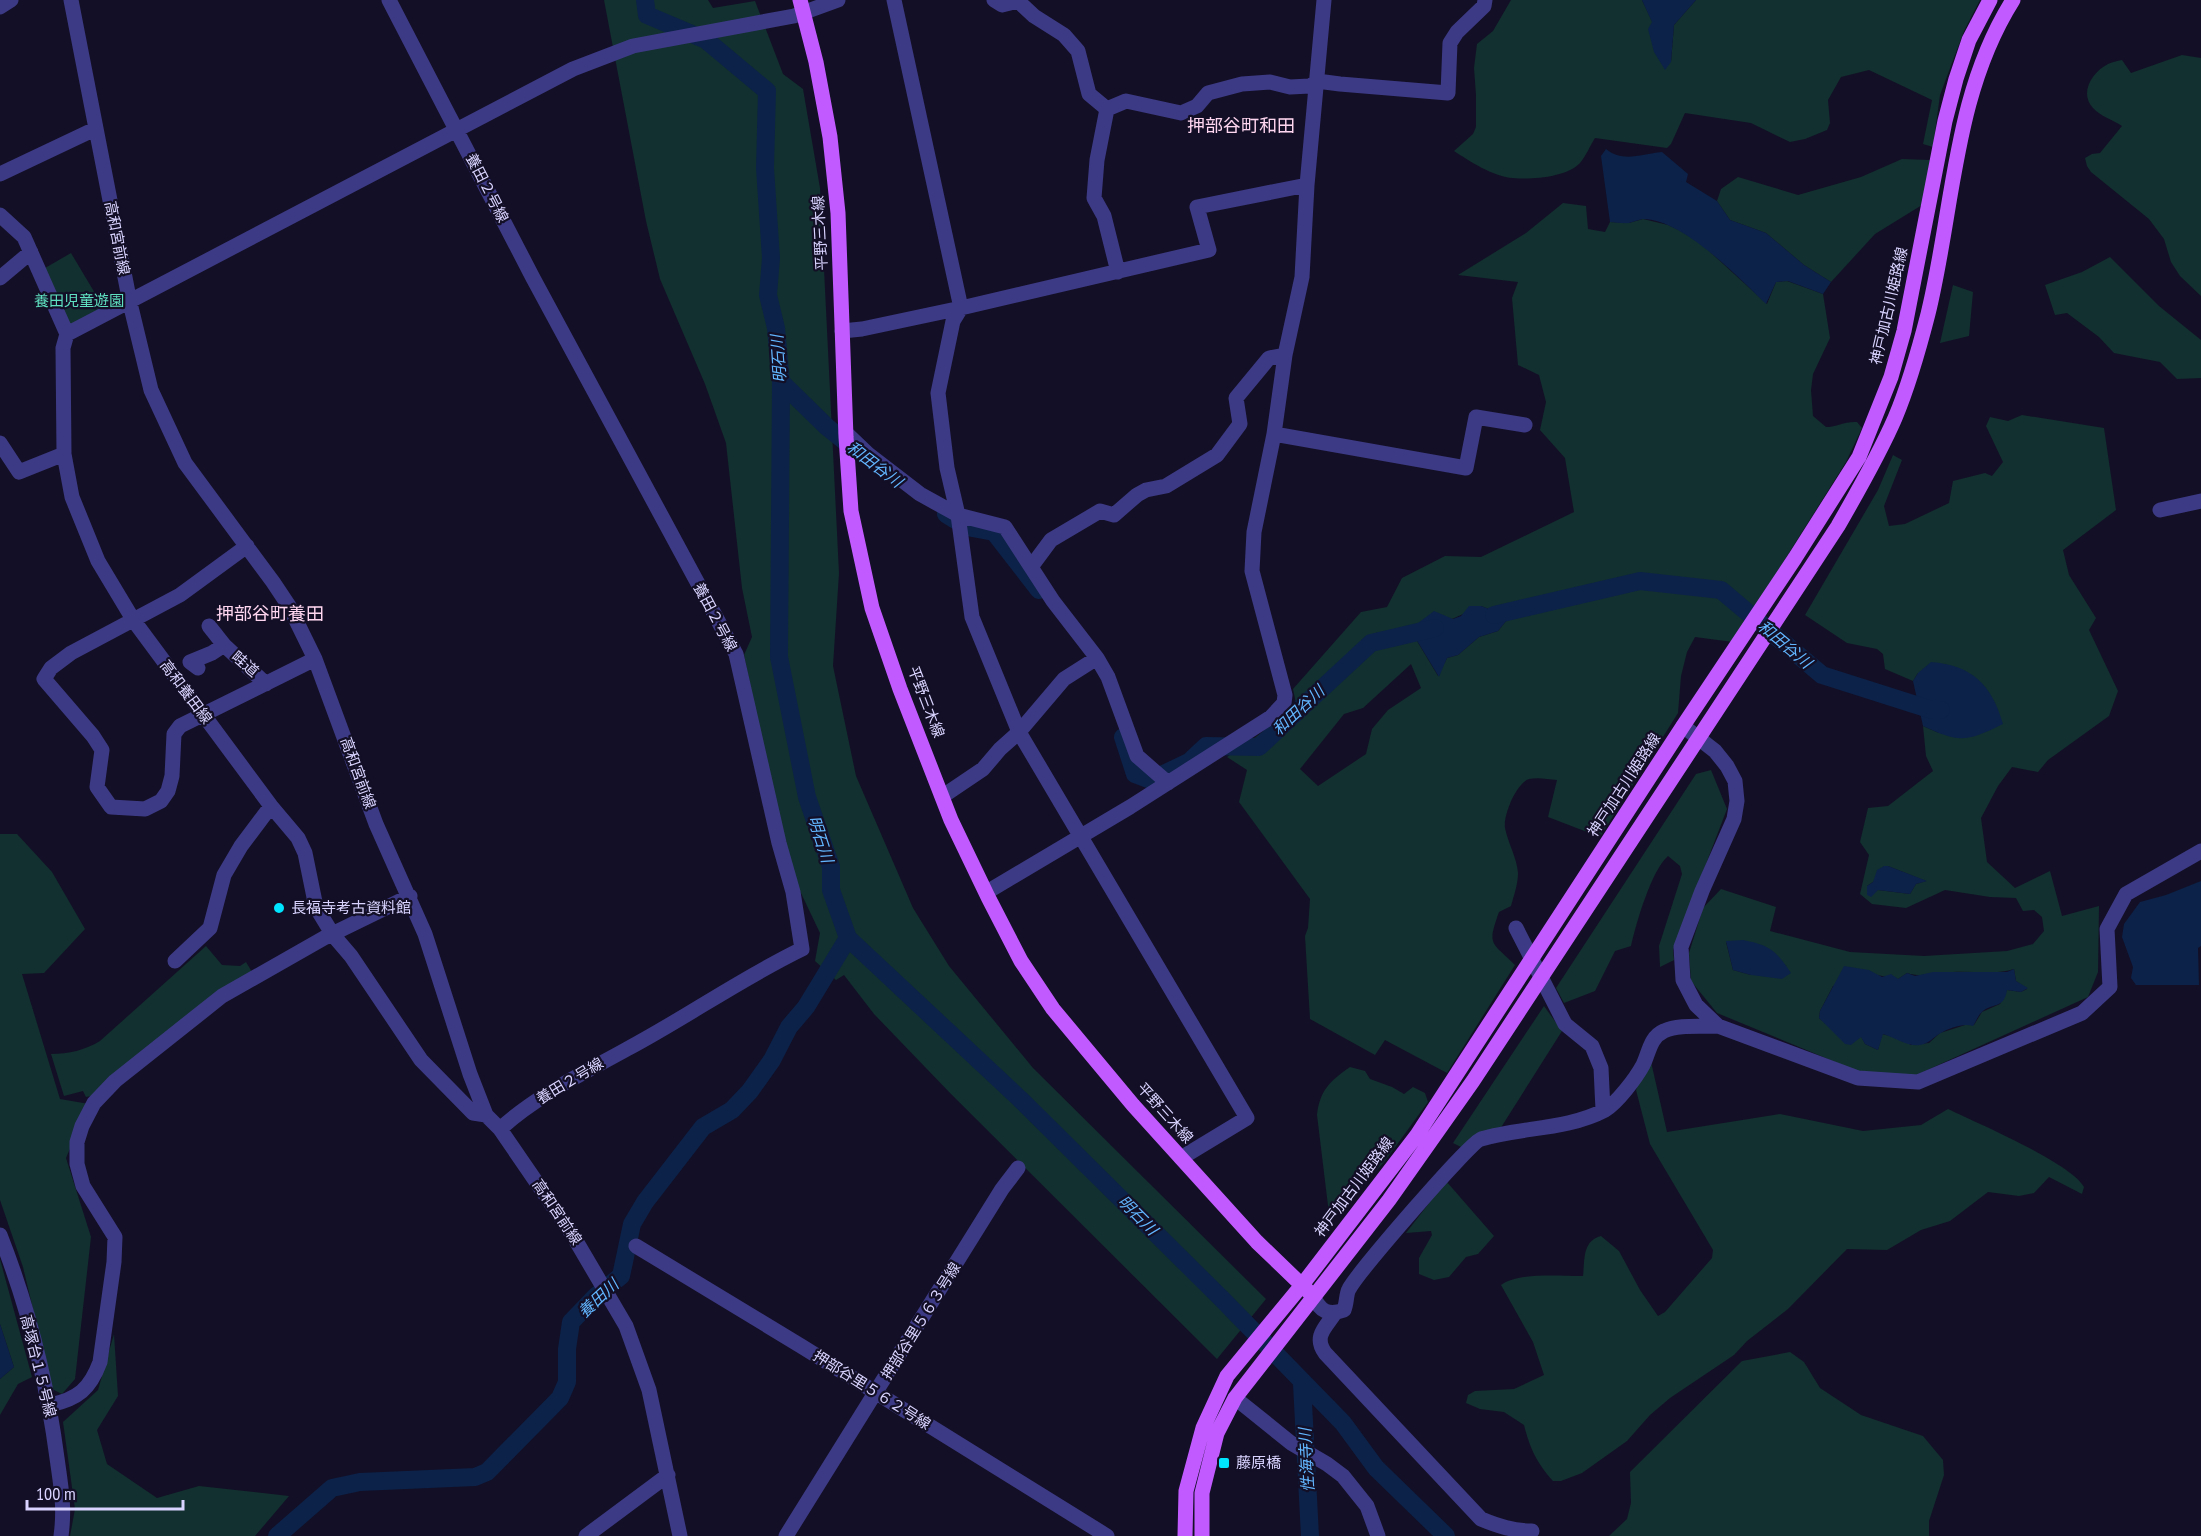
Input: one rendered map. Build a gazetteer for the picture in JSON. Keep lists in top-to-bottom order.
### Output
{
  "streets": {
    "main road": ["平野三木線", "神戸加古川姫路線"],
    "street": [
      "養田２号線",
      "高和宮前線",
      "畦道",
      "高和養田線",
      "押部谷里５６３号線",
      "高塚台１５号線",
      "押部谷里５６２号線"
    ]
  },
  "crossings": [
    ["養田２号線", "高和宮前線"],
    ["平野三木線", "神戸加古川姫路線"],
    ["高和宮前線", "高和養田線"],
    ["畦道", "高和養田線"],
    ["押部谷里５６３号線", "押部谷里５６２号線"]
  ],
  "districts": ["押部谷町和田", "押部谷町養田"],
  "water": [
    "明石川",
    "和田谷川",
    "養田川",
    "性海寺川"
  ],
  "parks": ["養田児童遊園"],
  "places": {
    "other": ["長福寺考古資料館"],
    "transit": ["藤原橋"]
  },
  "scale_bar": "100 m"
}
